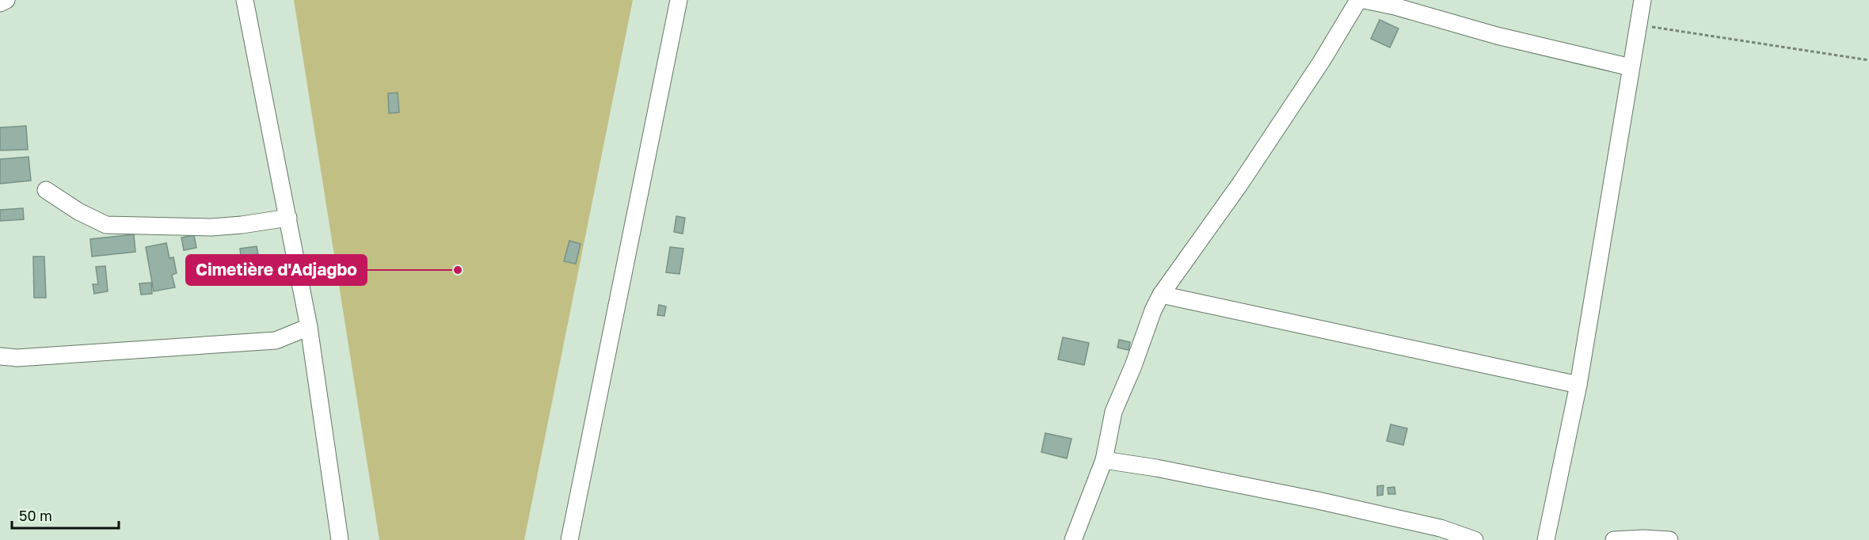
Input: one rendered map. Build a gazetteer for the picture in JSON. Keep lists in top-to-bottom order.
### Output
{
  "places": ["Cimetière d'Adjagbo"],
  "scale_bar": "50 m"
}
